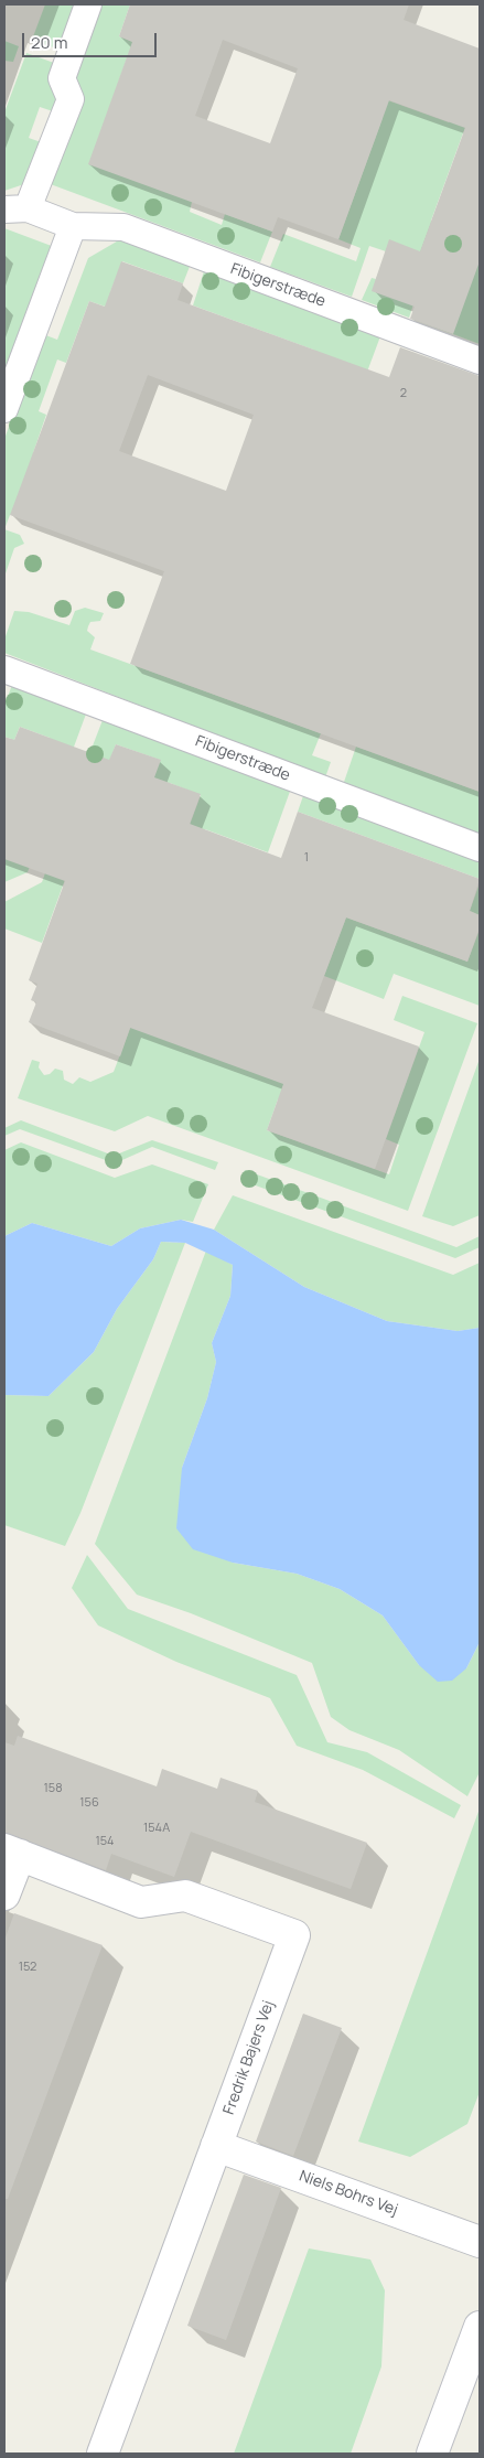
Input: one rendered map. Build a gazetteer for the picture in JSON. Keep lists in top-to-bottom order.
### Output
{
  "streets": {
    "street": ["Fredrik Bajers Vej", "Niels Bohrs Vej"],
    "lane": ["Fibigerstræde"]
  },
  "crossings": [
    ["Fredrik Bajers Vej", "Niels Bohrs Vej"]
  ],
  "house_numbers": [
    "2",
    "1",
    "158",
    "156",
    "154A",
    "154",
    "152"
  ],
  "scale_bar": "20 m"
}
